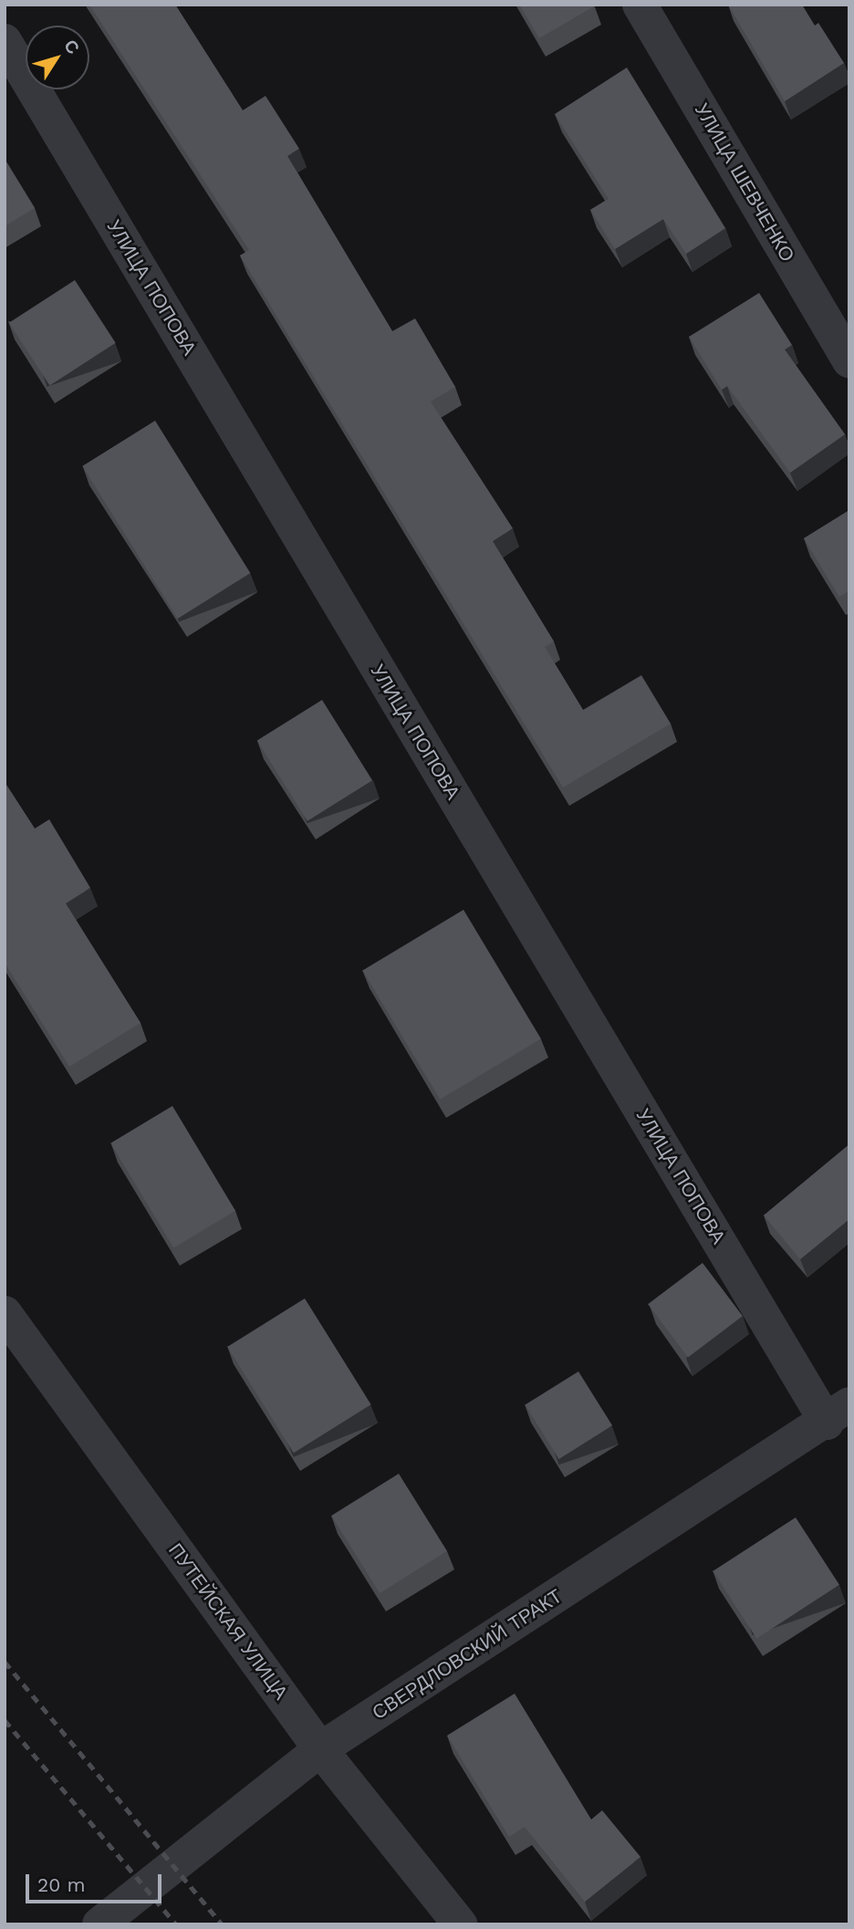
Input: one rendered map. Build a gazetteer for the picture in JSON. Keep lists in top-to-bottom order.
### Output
{
  "streets": {
    "street": [
      "УЛИЦА ШЕВЧЕНКО",
      "УЛИЦА ПОПОВА",
      "ПУТЕЙСКАЯ УЛИЦА",
      "СВЕРДЛОВСКИЙ ТРАКТ"
    ]
  },
  "crossings": [
    ["УЛИЦА ПОПОВА", "СВЕРДЛОВСКИЙ ТРАКТ"],
    ["ПУТЕЙСКАЯ УЛИЦА", "СВЕРДЛОВСКИЙ ТРАКТ"]
  ],
  "scale_bar": "20 m",
  "north": "top right"
}
